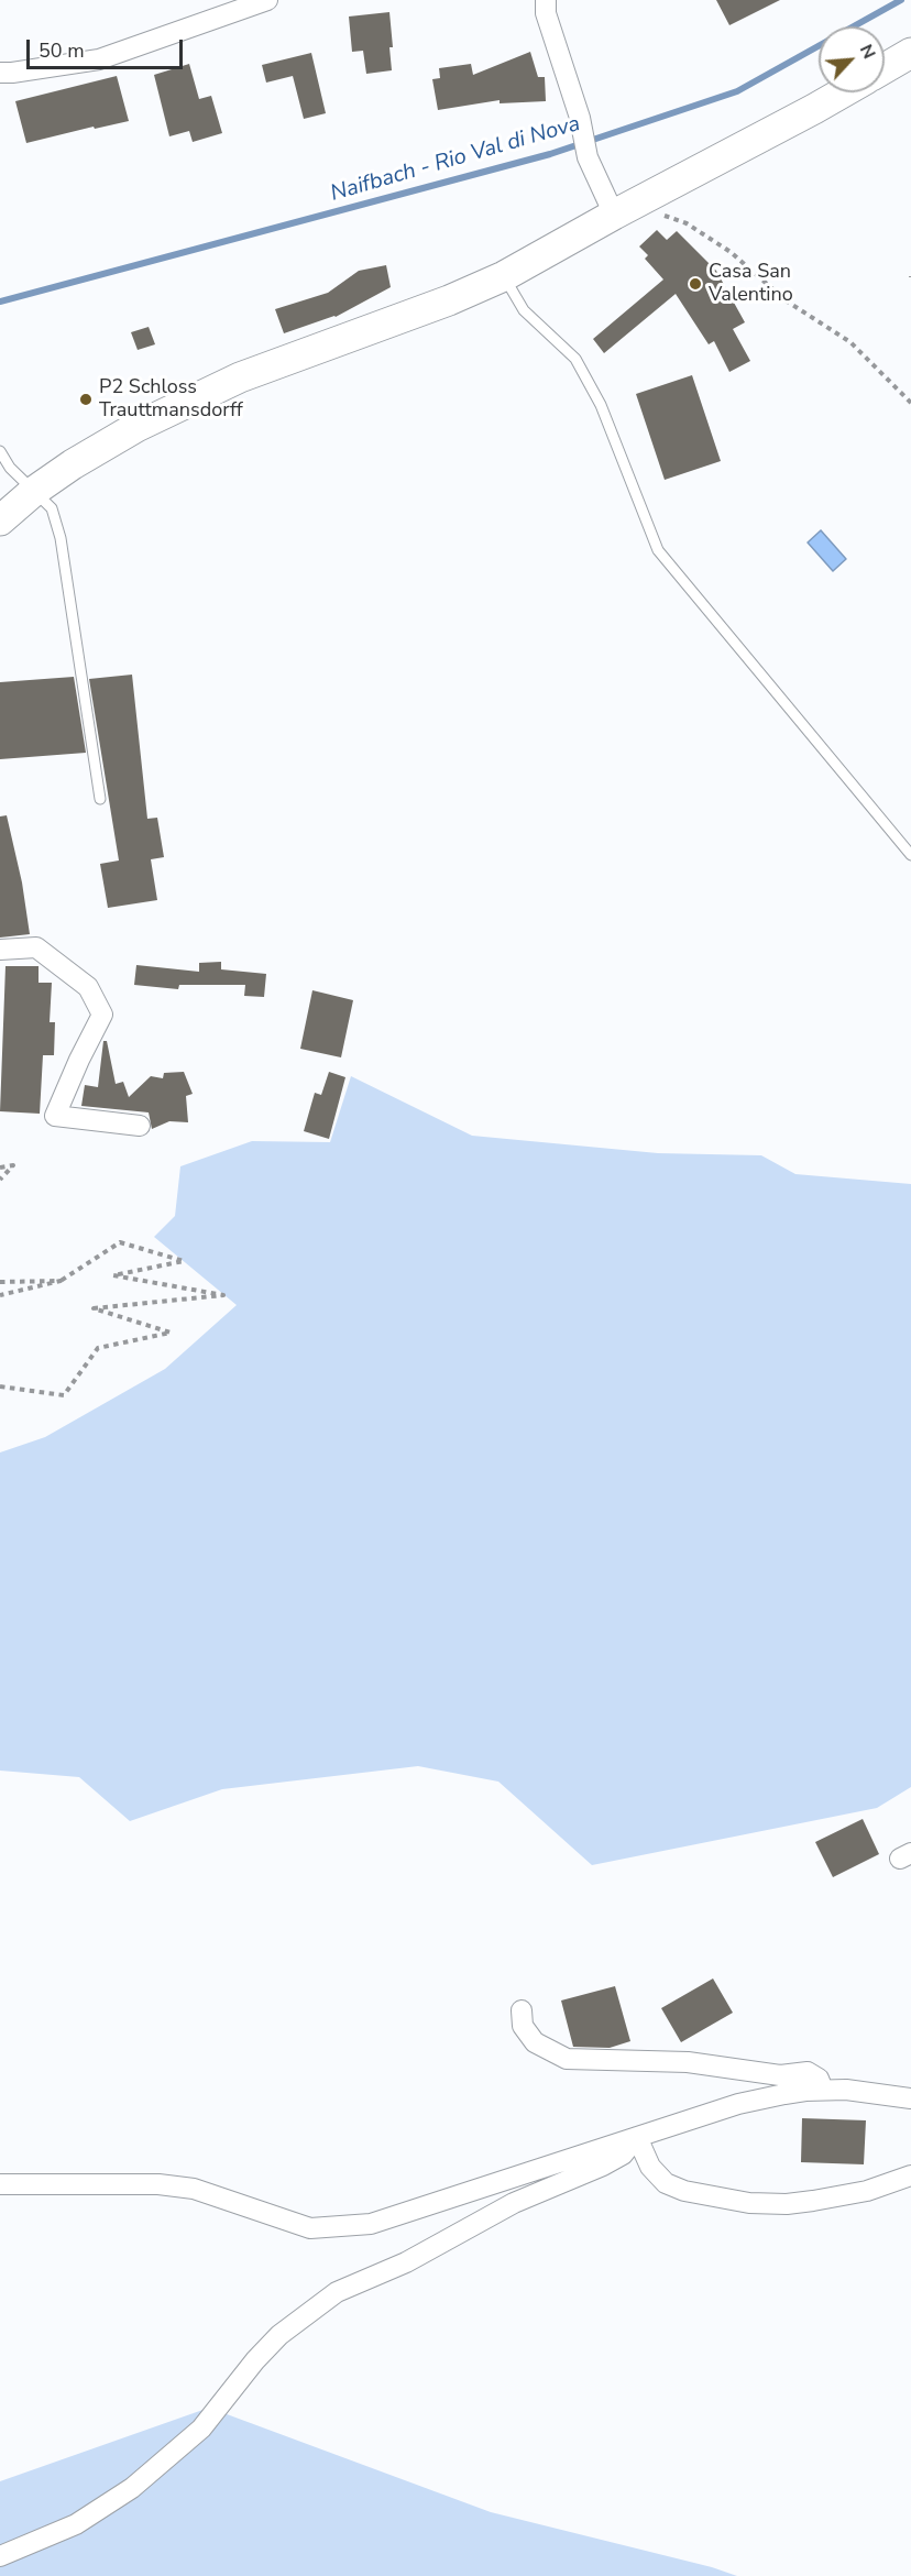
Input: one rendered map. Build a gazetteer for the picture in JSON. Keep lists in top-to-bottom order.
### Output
{
  "water": ["Naifbach - Rio Val di Nova"],
  "places": ["Casa San Valentino", "P2 Schloss Trauttmansdorff"],
  "scale_bar": "50 m",
  "north": "top right"
}
